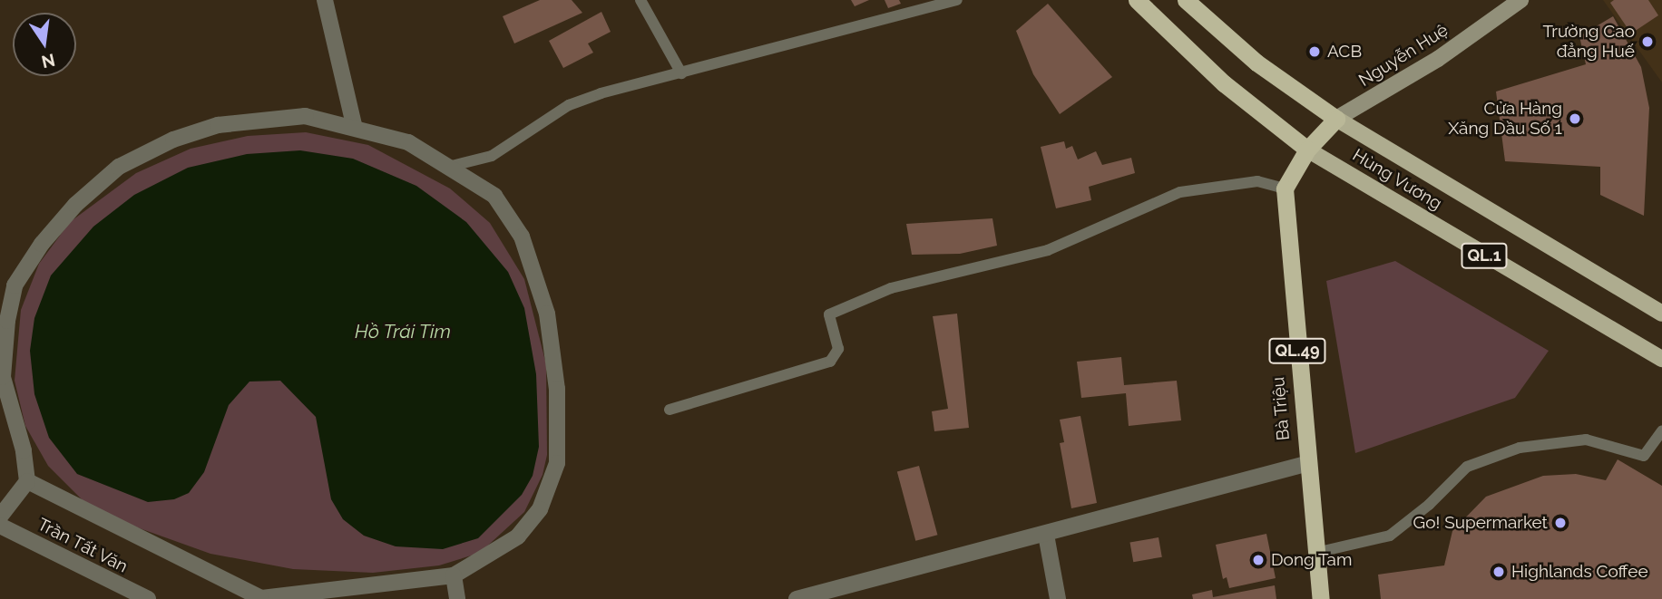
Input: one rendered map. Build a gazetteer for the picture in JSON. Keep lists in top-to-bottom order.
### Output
{
  "streets": {
    "highway": [
      "Hùng Vương",
      "QL.1",
      "QL.49",
      "Bà Triệu"
    ],
    "main road": ["Nguyễn Huệ"],
    "street": ["Trần Tất Văn"]
  },
  "crossings": [
    ["Nguyễn Huệ", "Hùng Vương"]
  ],
  "water": ["Hồ Trái Tim"],
  "places": [
    "Trường Cao đẳng Huế",
    "ACB",
    "Cửa Hàng Xăng Dầu Số 1",
    "Go! Supermarket",
    "Dong Tam",
    "Highlands Coffee"
  ],
  "north": "bottom"
}
